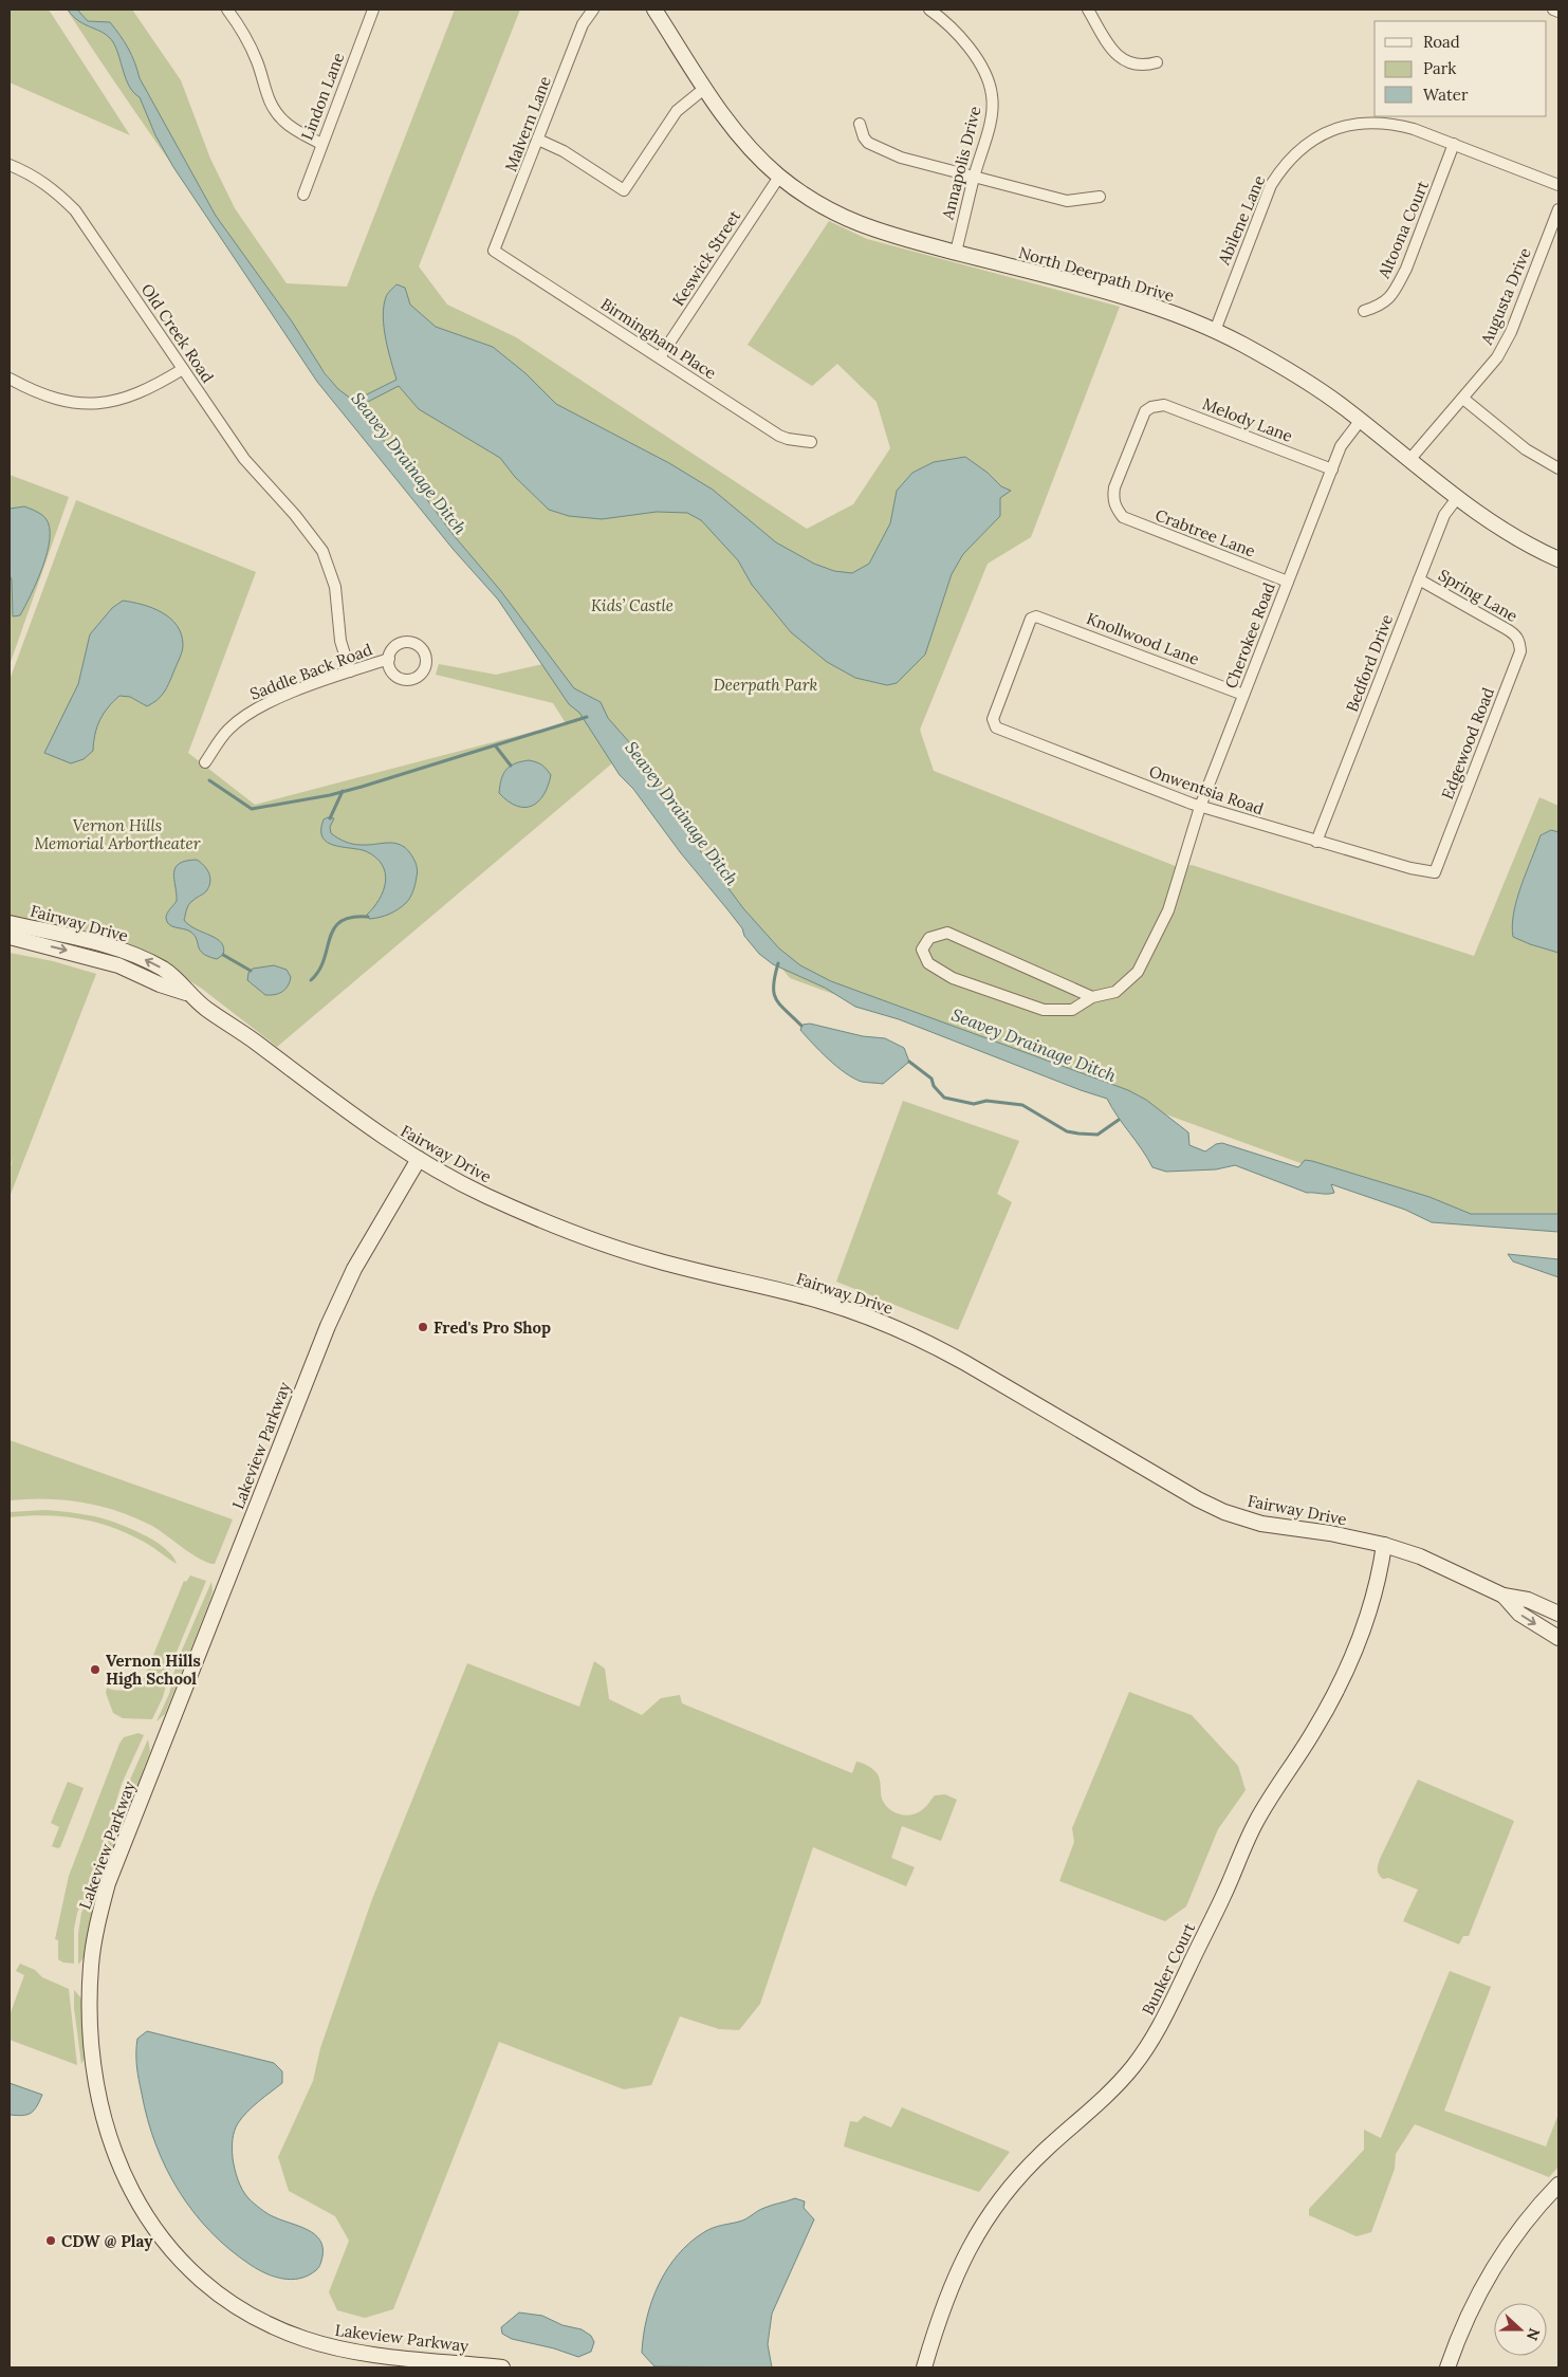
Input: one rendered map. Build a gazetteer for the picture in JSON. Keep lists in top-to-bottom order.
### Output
{
  "streets": {
    "street": [
      "Lindon Lane",
      "Malvern Lane",
      "Annapolis Drive",
      "Abilene Lane",
      "Altoona Court",
      "Keswick Street",
      "North Deerpath Drive",
      "Augusta Drive",
      "Old Creek Road",
      "Birmingham Place",
      "Melody Lane",
      "Crabtree Lane",
      "Spring Lane",
      "Cherokee Road",
      "Knollwood Lane",
      "Bedford Drive",
      "Saddle Back Road",
      "Edgewood Road",
      "Onwentsia Road",
      "Fairway Drive",
      "Lakeview Parkway",
      "Bunker Court"
    ]
  },
  "crossings": [
    ["Malvern Lane", "Birmingham Place"],
    ["Annapolis Drive", "North Deerpath Drive"],
    ["Abilene Lane", "Altoona Court"],
    ["Abilene Lane", "North Deerpath Drive"],
    ["Keswick Street", "North Deerpath Drive"],
    ["Keswick Street", "Birmingham Place"],
    ["North Deerpath Drive", "Augusta Drive"],
    ["North Deerpath Drive", "Cherokee Road"],
    ["North Deerpath Drive", "Bedford Drive"],
    ["Old Creek Road", "Saddle Back Road"],
    ["Melody Lane", "Crabtree Lane"],
    ["Melody Lane", "Cherokee Road"],
    ["Crabtree Lane", "Cherokee Road"],
    ["Spring Lane", "Bedford Drive"],
    ["Spring Lane", "Edgewood Road"],
    ["Cherokee Road", "Knollwood Lane"],
    ["Cherokee Road", "Onwentsia Road"],
    ["Knollwood Lane", "Onwentsia Road"],
    ["Bedford Drive", "Onwentsia Road"],
    ["Edgewood Road", "Onwentsia Road"],
    ["Fairway Drive", "Lakeview Parkway"],
    ["Fairway Drive", "Bunker Court"]
  ],
  "water": ["Seavey Drainage Ditch"],
  "parks": ["Kids’ Castle", "Deerpath Park", "Vernon Hills Memorial Arbortheater"],
  "places": ["Fred's Pro Shop", "Vernon Hills High School", "CDW @ Play"],
  "legend": ["Road", "Park", "Water"],
  "north": "right"
}
